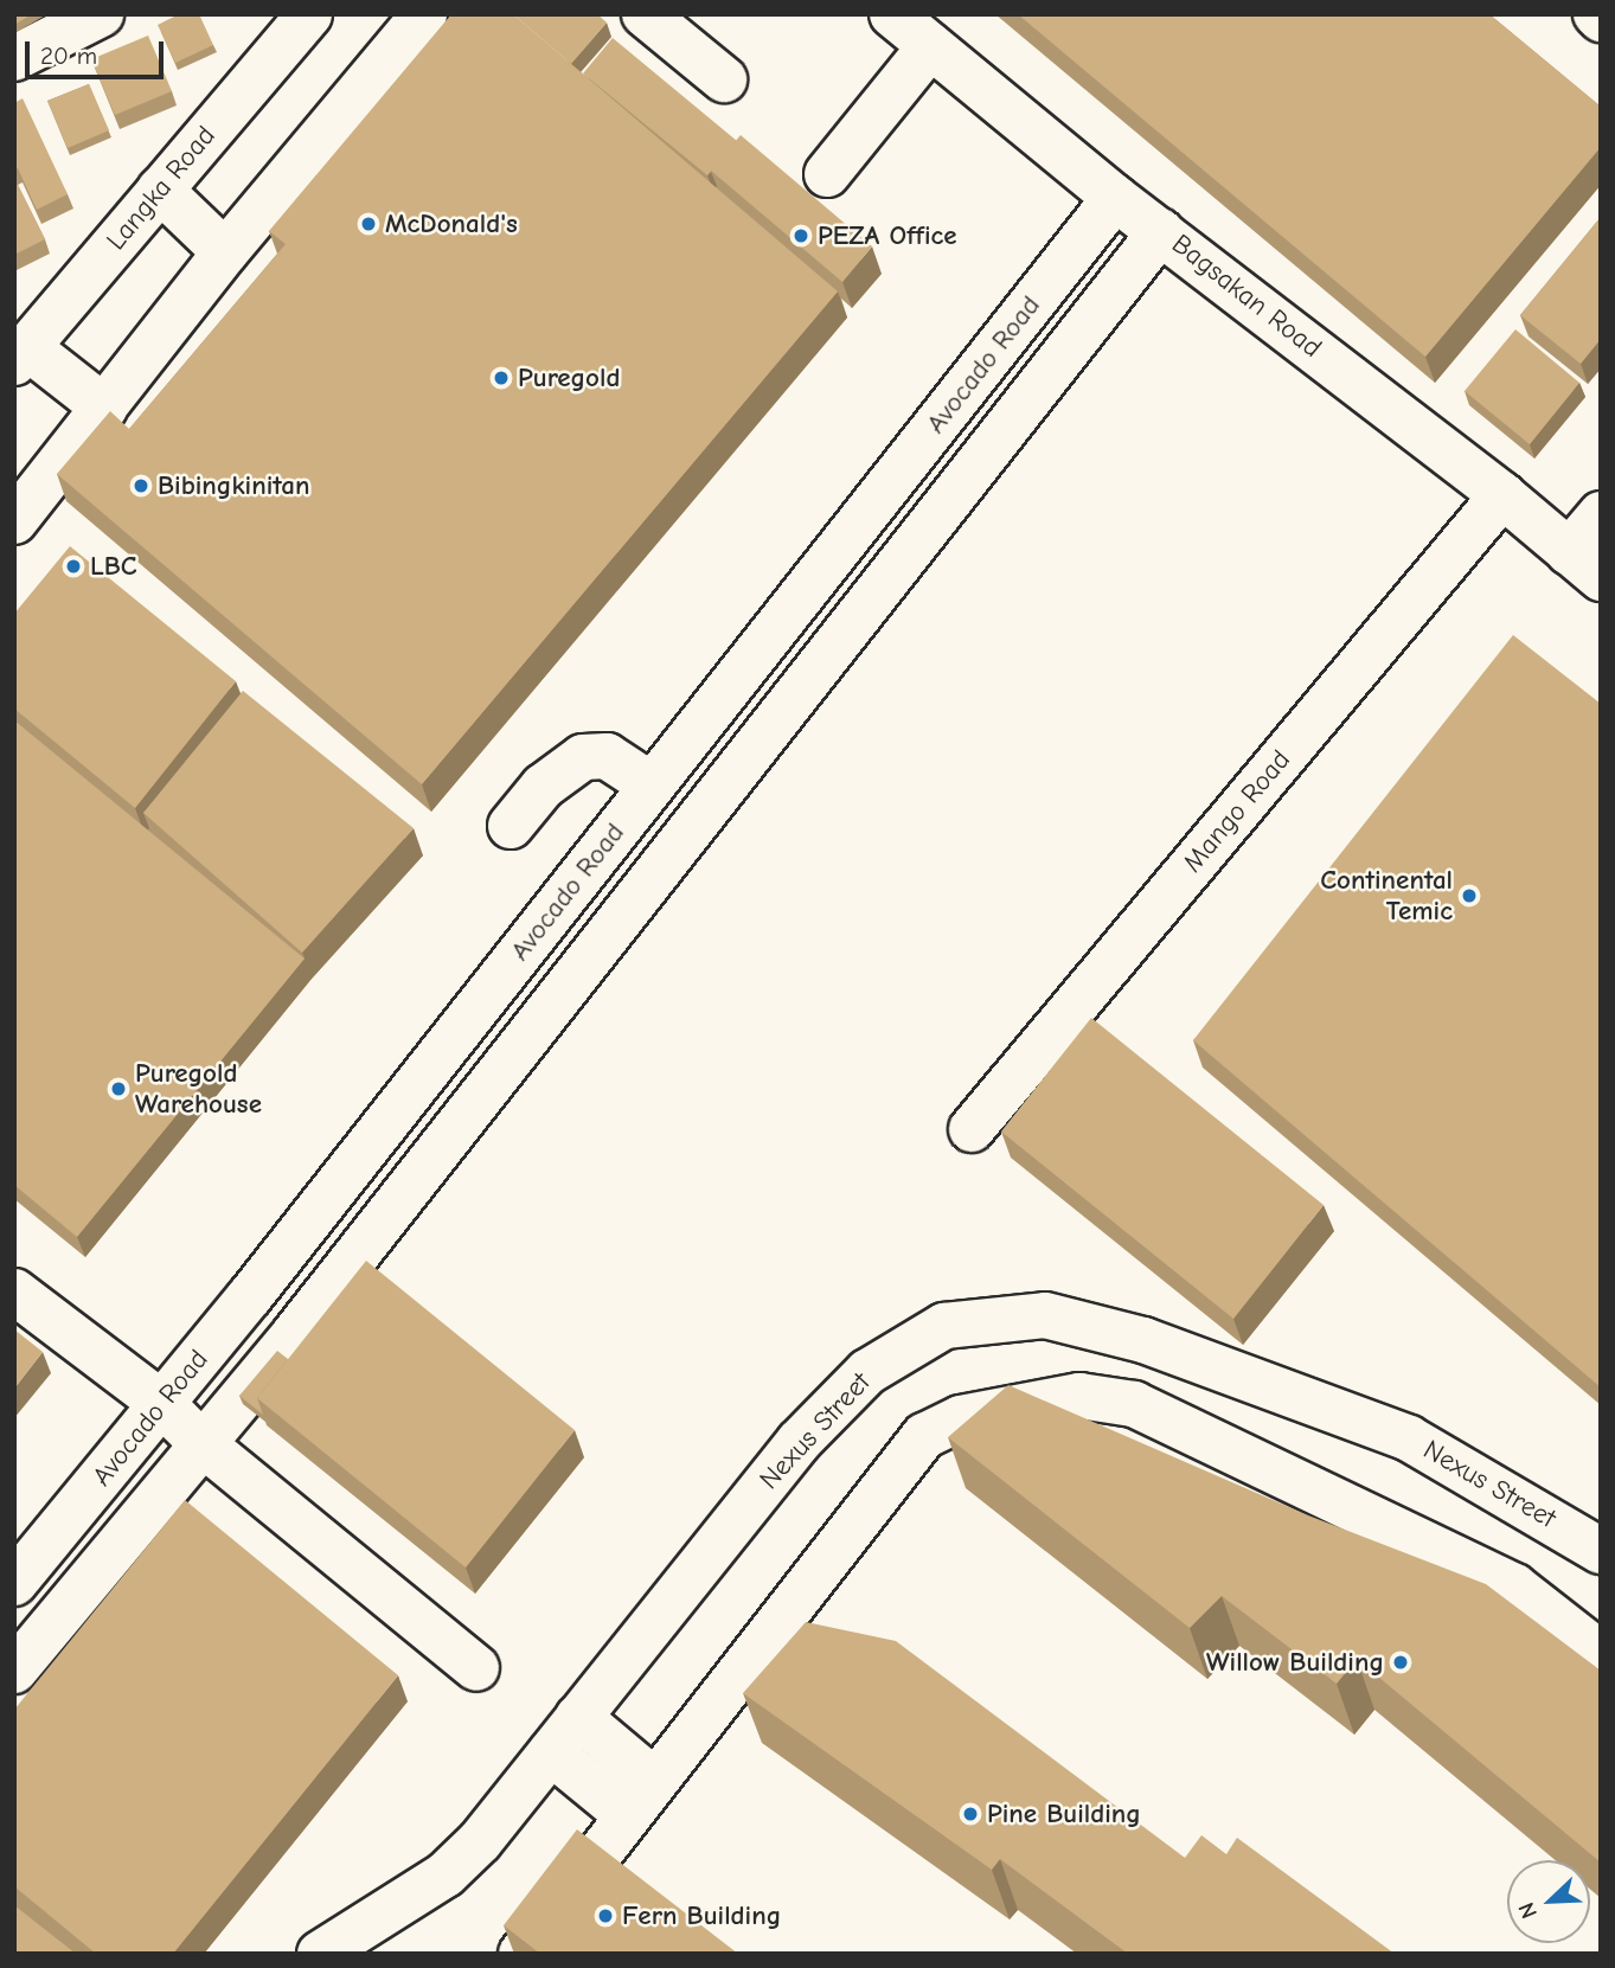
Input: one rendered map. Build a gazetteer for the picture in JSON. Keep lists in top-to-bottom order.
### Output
{
  "streets": {
    "street": [
      "Langka Road",
      "Bagsakan Road",
      "Avocado Road",
      "Mango Road",
      "Nexus Street"
    ]
  },
  "crossings": [
    ["Bagsakan Road", "Avocado Road"],
    ["Bagsakan Road", "Mango Road"]
  ],
  "places": [
    "McDonald's",
    "PEZA Office",
    "Puregold",
    "Bibingkinitan",
    "LBC",
    "Continental Temic",
    "Puregold Warehouse",
    "Willow Building",
    "Pine Building",
    "Fern Building"
  ],
  "scale_bar": "20 m",
  "north": "bottom left"
}
